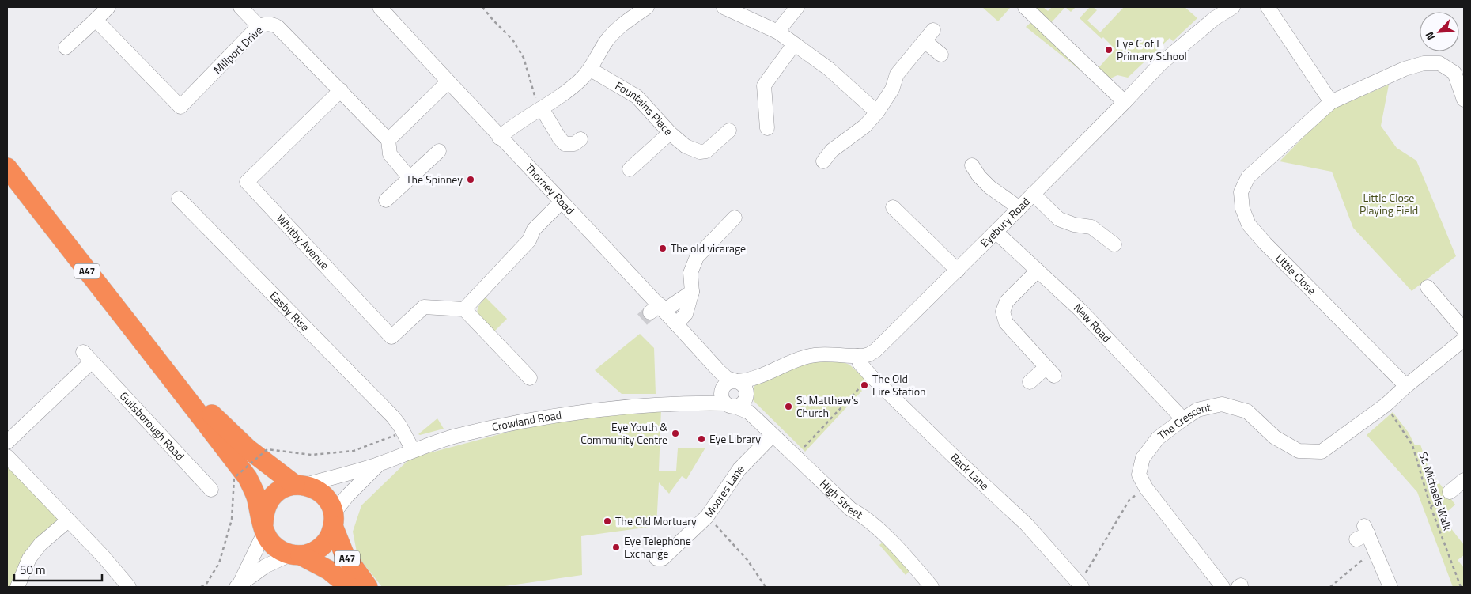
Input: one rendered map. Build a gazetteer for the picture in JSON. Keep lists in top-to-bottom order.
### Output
{
  "streets": {
    "highway": ["A47"],
    "street": [
      "Millport Drive",
      "Fountains Place",
      "Thorney Road",
      "Eyebury Road",
      "Whitby Avenue",
      "Little Close",
      "Easby Rise",
      "New Road",
      "Crowland Road",
      "The Crescent",
      "Guilsborough Road",
      "Back Lane",
      "Moores Lane",
      "High Street"
    ],
    "path": ["St. Michaels Walk"]
  },
  "crossings": [
    ["Millport Drive", "Whitby Avenue"],
    ["Thorney Road", "Eyebury Road"],
    ["Thorney Road", "Crowland Road"],
    ["Thorney Road", "High Street"],
    ["Eyebury Road", "New Road"],
    ["Eyebury Road", "Crowland Road"],
    ["Eyebury Road", "Back Lane"],
    ["Eyebury Road", "High Street"],
    ["A47", "Crowland Road"],
    ["Little Close", "The Crescent"],
    ["Easby Rise", "Crowland Road"],
    ["New Road", "The Crescent"],
    ["Crowland Road", "High Street"],
    ["The Crescent", "St. Michaels Walk"],
    ["Moores Lane", "High Street"]
  ],
  "parks": ["Little Close Playing Field"],
  "places": [
    "Eye C of E Primary School",
    "The Spinney",
    "The old vicarage",
    "The Old Fire Station",
    "St Matthew's Church",
    "Eye Youth & Community Centre",
    "Eye Library",
    "The Old Mortuary",
    "Eye Telephone Exchange"
  ],
  "scale_bar": "50 m",
  "north": "bottom left"
}
